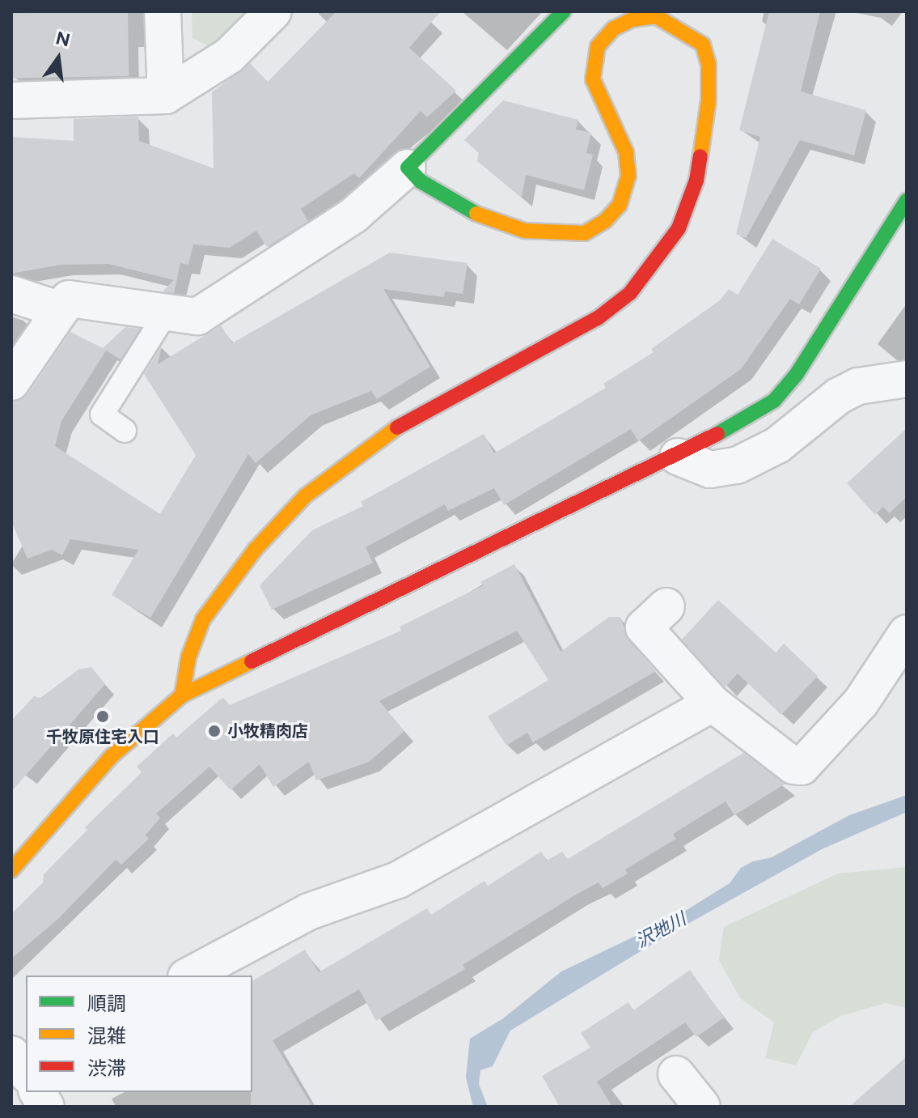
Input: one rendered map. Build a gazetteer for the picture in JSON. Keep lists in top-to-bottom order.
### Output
{
  "water": ["沢地川"],
  "places": ["千牧原住宅入口", "小牧精肉店"],
  "legend": ["順調", "混雑", "渋滞"],
  "north": "top"
}
